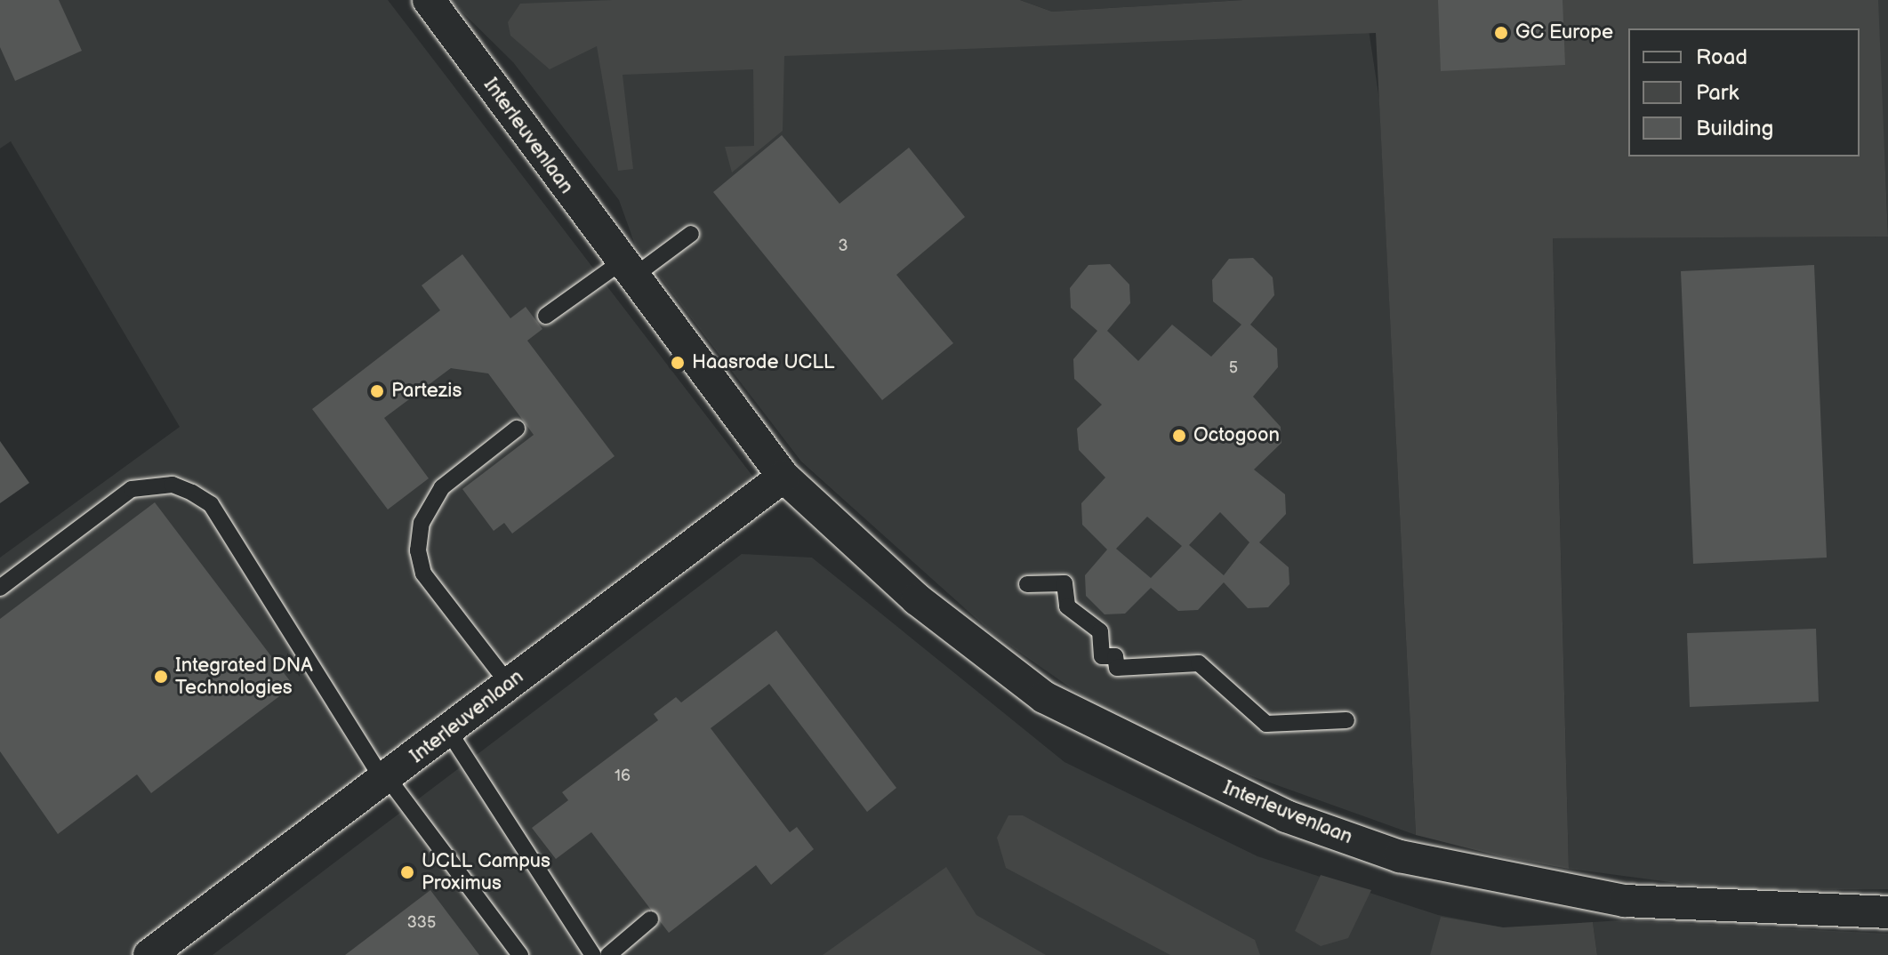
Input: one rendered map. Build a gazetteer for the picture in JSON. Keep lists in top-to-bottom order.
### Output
{
  "streets": {
    "street": ["Interleuvenlaan"]
  },
  "places": [
    "GC Europe",
    "Haasrode UCLL",
    "Partezis",
    "Octogoon",
    "Integrated DNA Technologies",
    "UCLL Campus Proximus"
  ],
  "house_numbers": [
    "3",
    "5",
    "16",
    "335"
  ],
  "legend": ["Road", "Park", "Building"]
}
